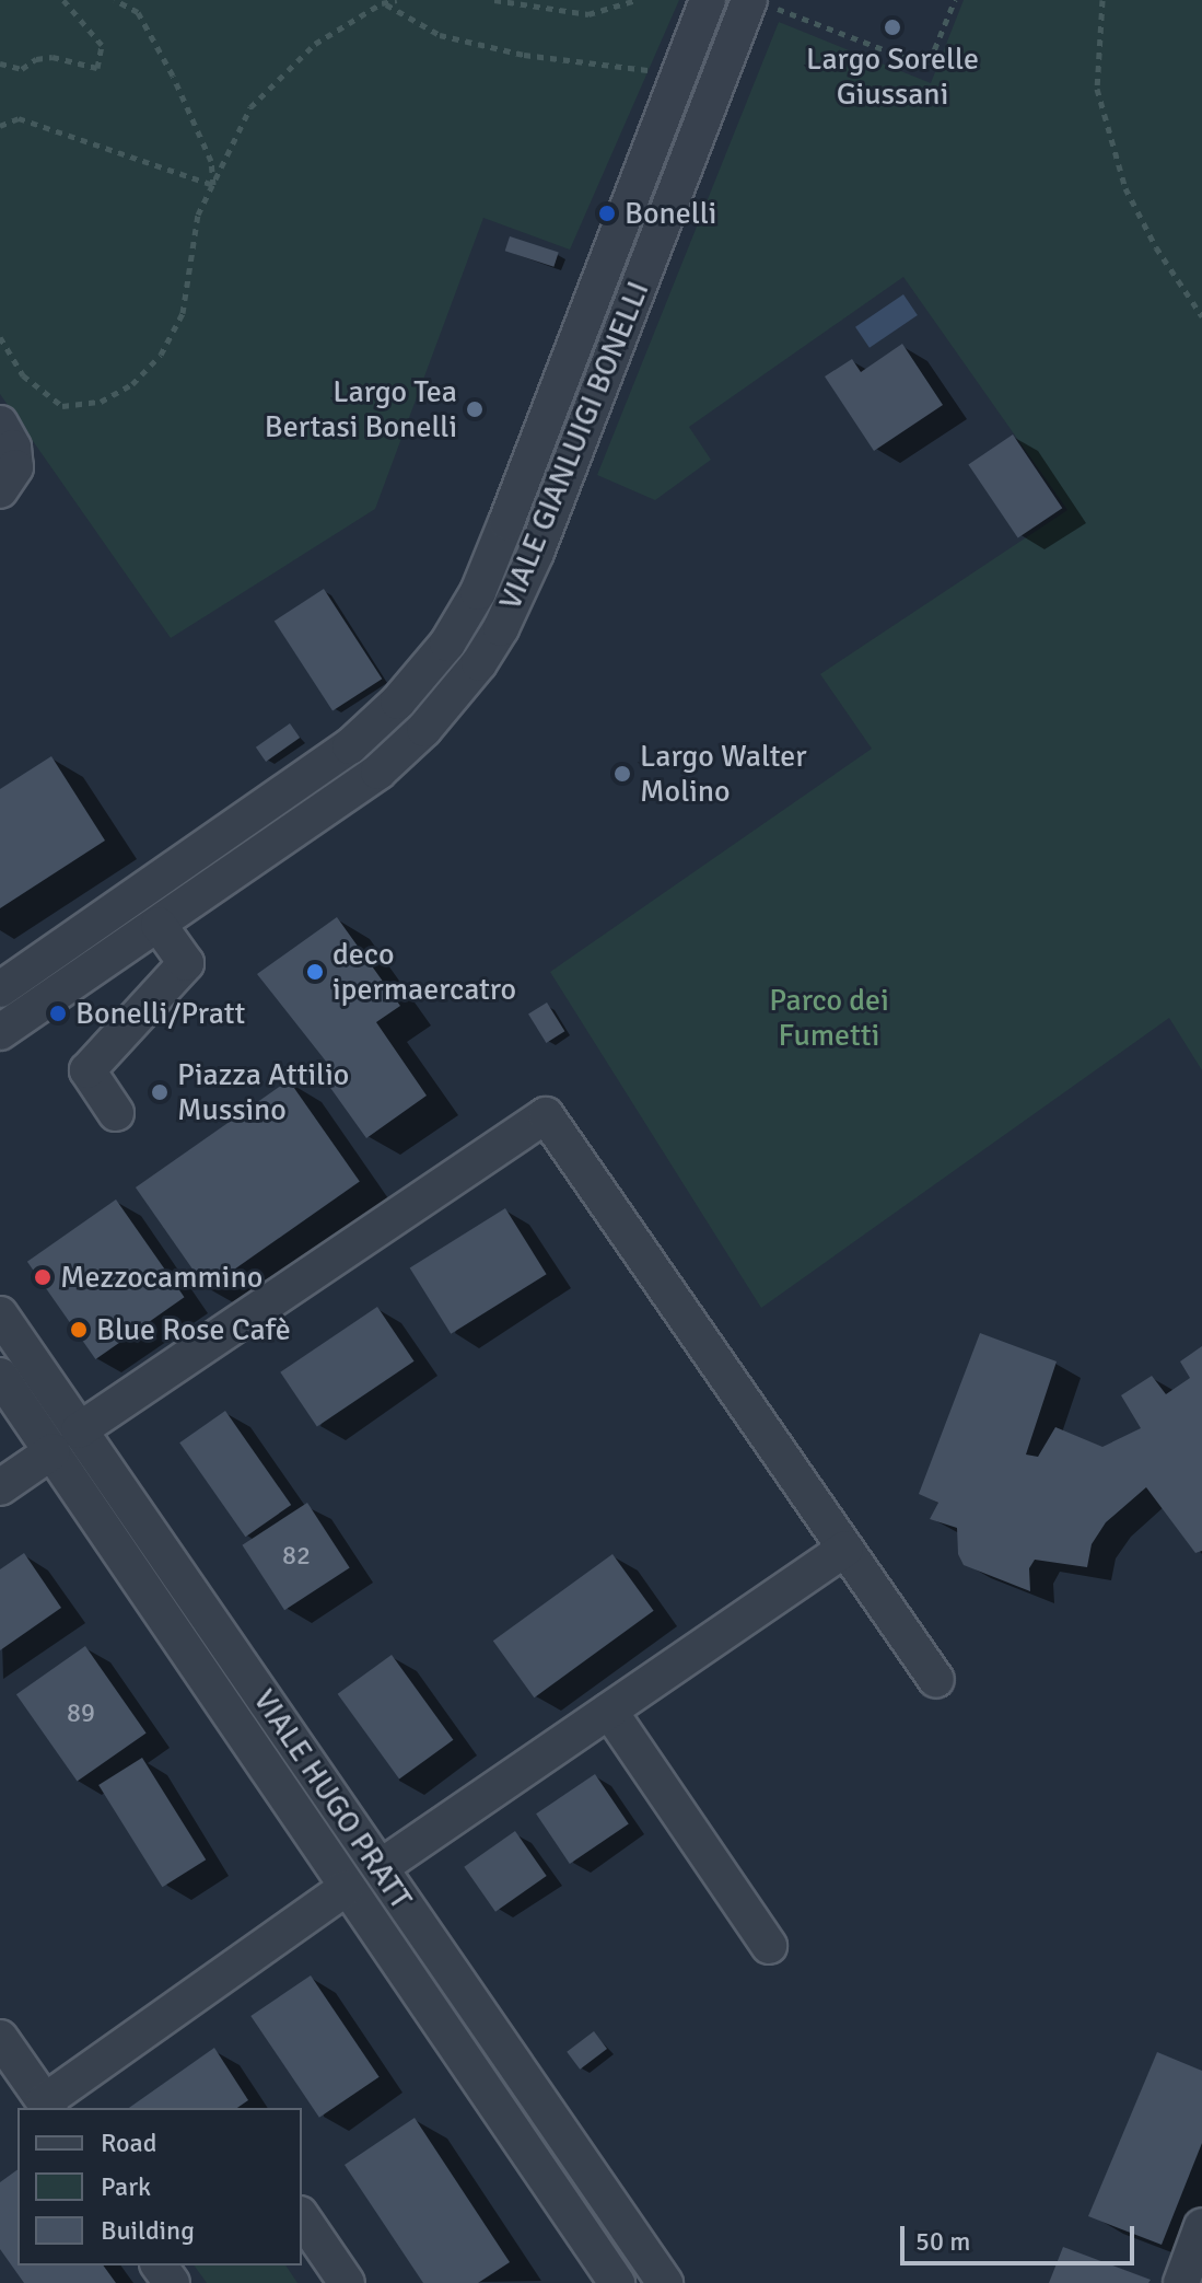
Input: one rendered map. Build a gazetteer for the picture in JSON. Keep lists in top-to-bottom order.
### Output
{
  "streets": {
    "street": ["VIALE GIANLUIGI BONELLI", "VIALE HUGO PRATT"]
  },
  "parks": ["Parco dei Fumetti"],
  "places": [
    "Largo Sorelle Giussani",
    "Bonelli",
    "Largo Tea Bertasi Bonelli",
    "Largo Walter Molino",
    "deco ipermaercatro",
    "Bonelli/Pratt",
    "Piazza Attilio Mussino",
    "Mezzocammino",
    "Blue Rose Cafè"
  ],
  "house_numbers": ["82", "89"],
  "legend": ["Road", "Park", "Building"],
  "scale_bar": "50 m"
}
